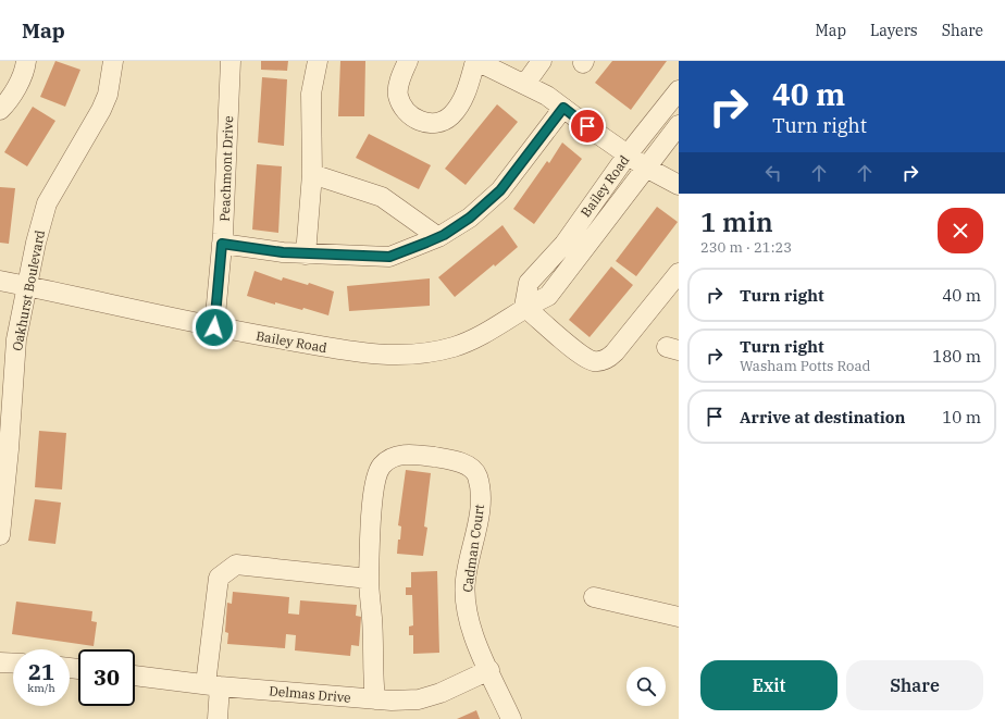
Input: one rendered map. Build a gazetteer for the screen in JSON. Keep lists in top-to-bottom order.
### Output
{
  "streets": {
    "street": [
      "Peachmont Drive",
      "Bailey Road",
      "Oakhurst Boulevard",
      "Cadman Court",
      "Delmas Drive"
    ]
  },
  "crossings": [
    ["Peachmont Drive", "Bailey Road"],
    ["Bailey Road", "Oakhurst Boulevard"],
    ["Cadman Court", "Delmas Drive"]
  ],
  "page": {
    "header": "Map",
    "nav": ["Map", "Layers", "Share"],
    "turn": ["40 m", "Turn right"],
    "heading": ["1 min", "230 m · 21:23"],
    "list": [
      {
        "name": "Turn right",
        "value": "40 m"
      },
      {
        "name": "Turn right",
        "note": "Washam Potts Road",
        "value": "180 m"
      },
      {
        "name": "Arrive at destination",
        "value": "10 m"
      }
    ],
    "speed": "21 km/h",
    "limit": "30",
    "buttons": ["Exit", "Share"]
  }
}
